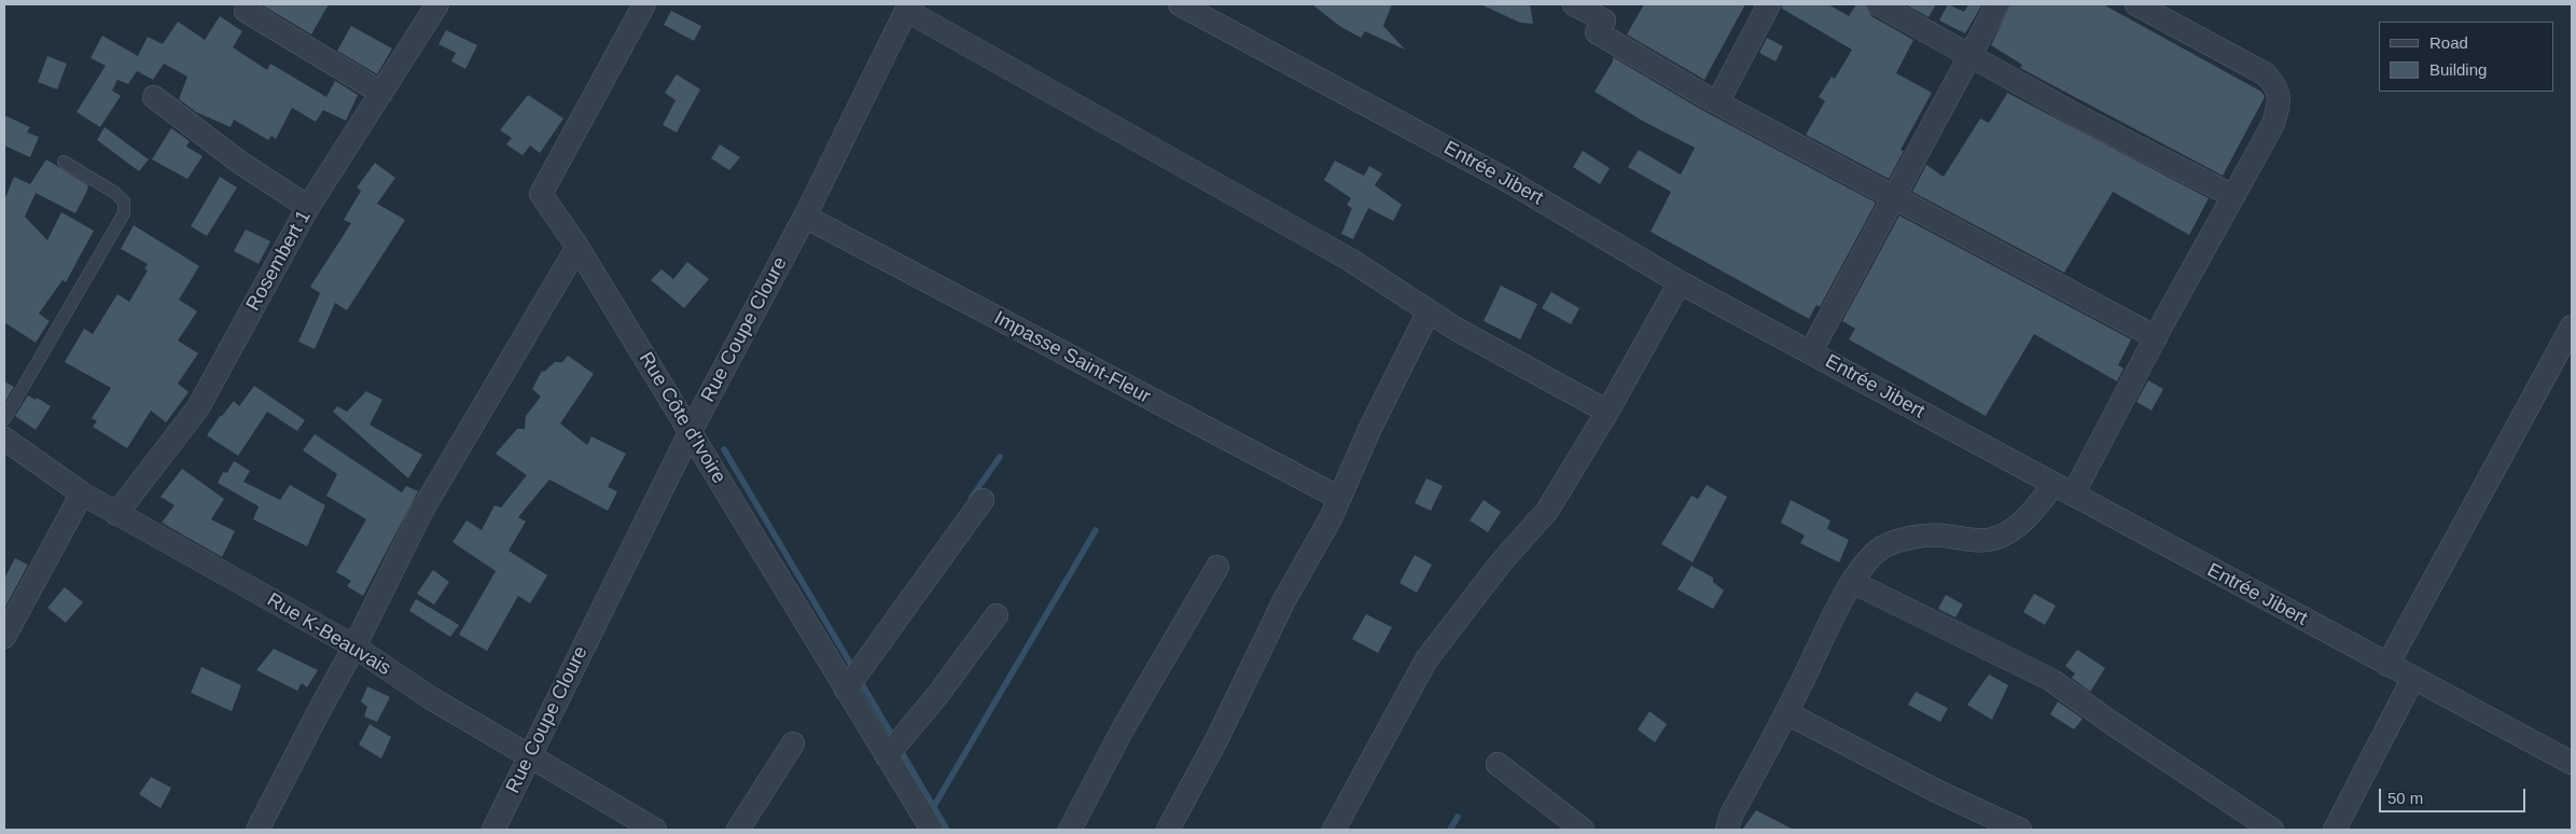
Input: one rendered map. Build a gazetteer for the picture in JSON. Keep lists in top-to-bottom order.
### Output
{
  "streets": {
    "street": [
      "Entrée Jibert",
      "Rosembert 1",
      "Rue Coupe Cloure",
      "Impasse Saint-Fleur",
      "Rue Côte d'Ivoire",
      "Rue K-Beauvais"
    ]
  },
  "crossings": [
    ["Rosembert 1", "Rue K-Beauvais"],
    ["Rue Coupe Cloure", "Impasse Saint-Fleur"],
    ["Rue Coupe Cloure", "Rue Côte d'Ivoire"],
    ["Rue Coupe Cloure", "Rue K-Beauvais"]
  ],
  "legend": ["Road", "Building"],
  "scale_bar": "50 m"
}
